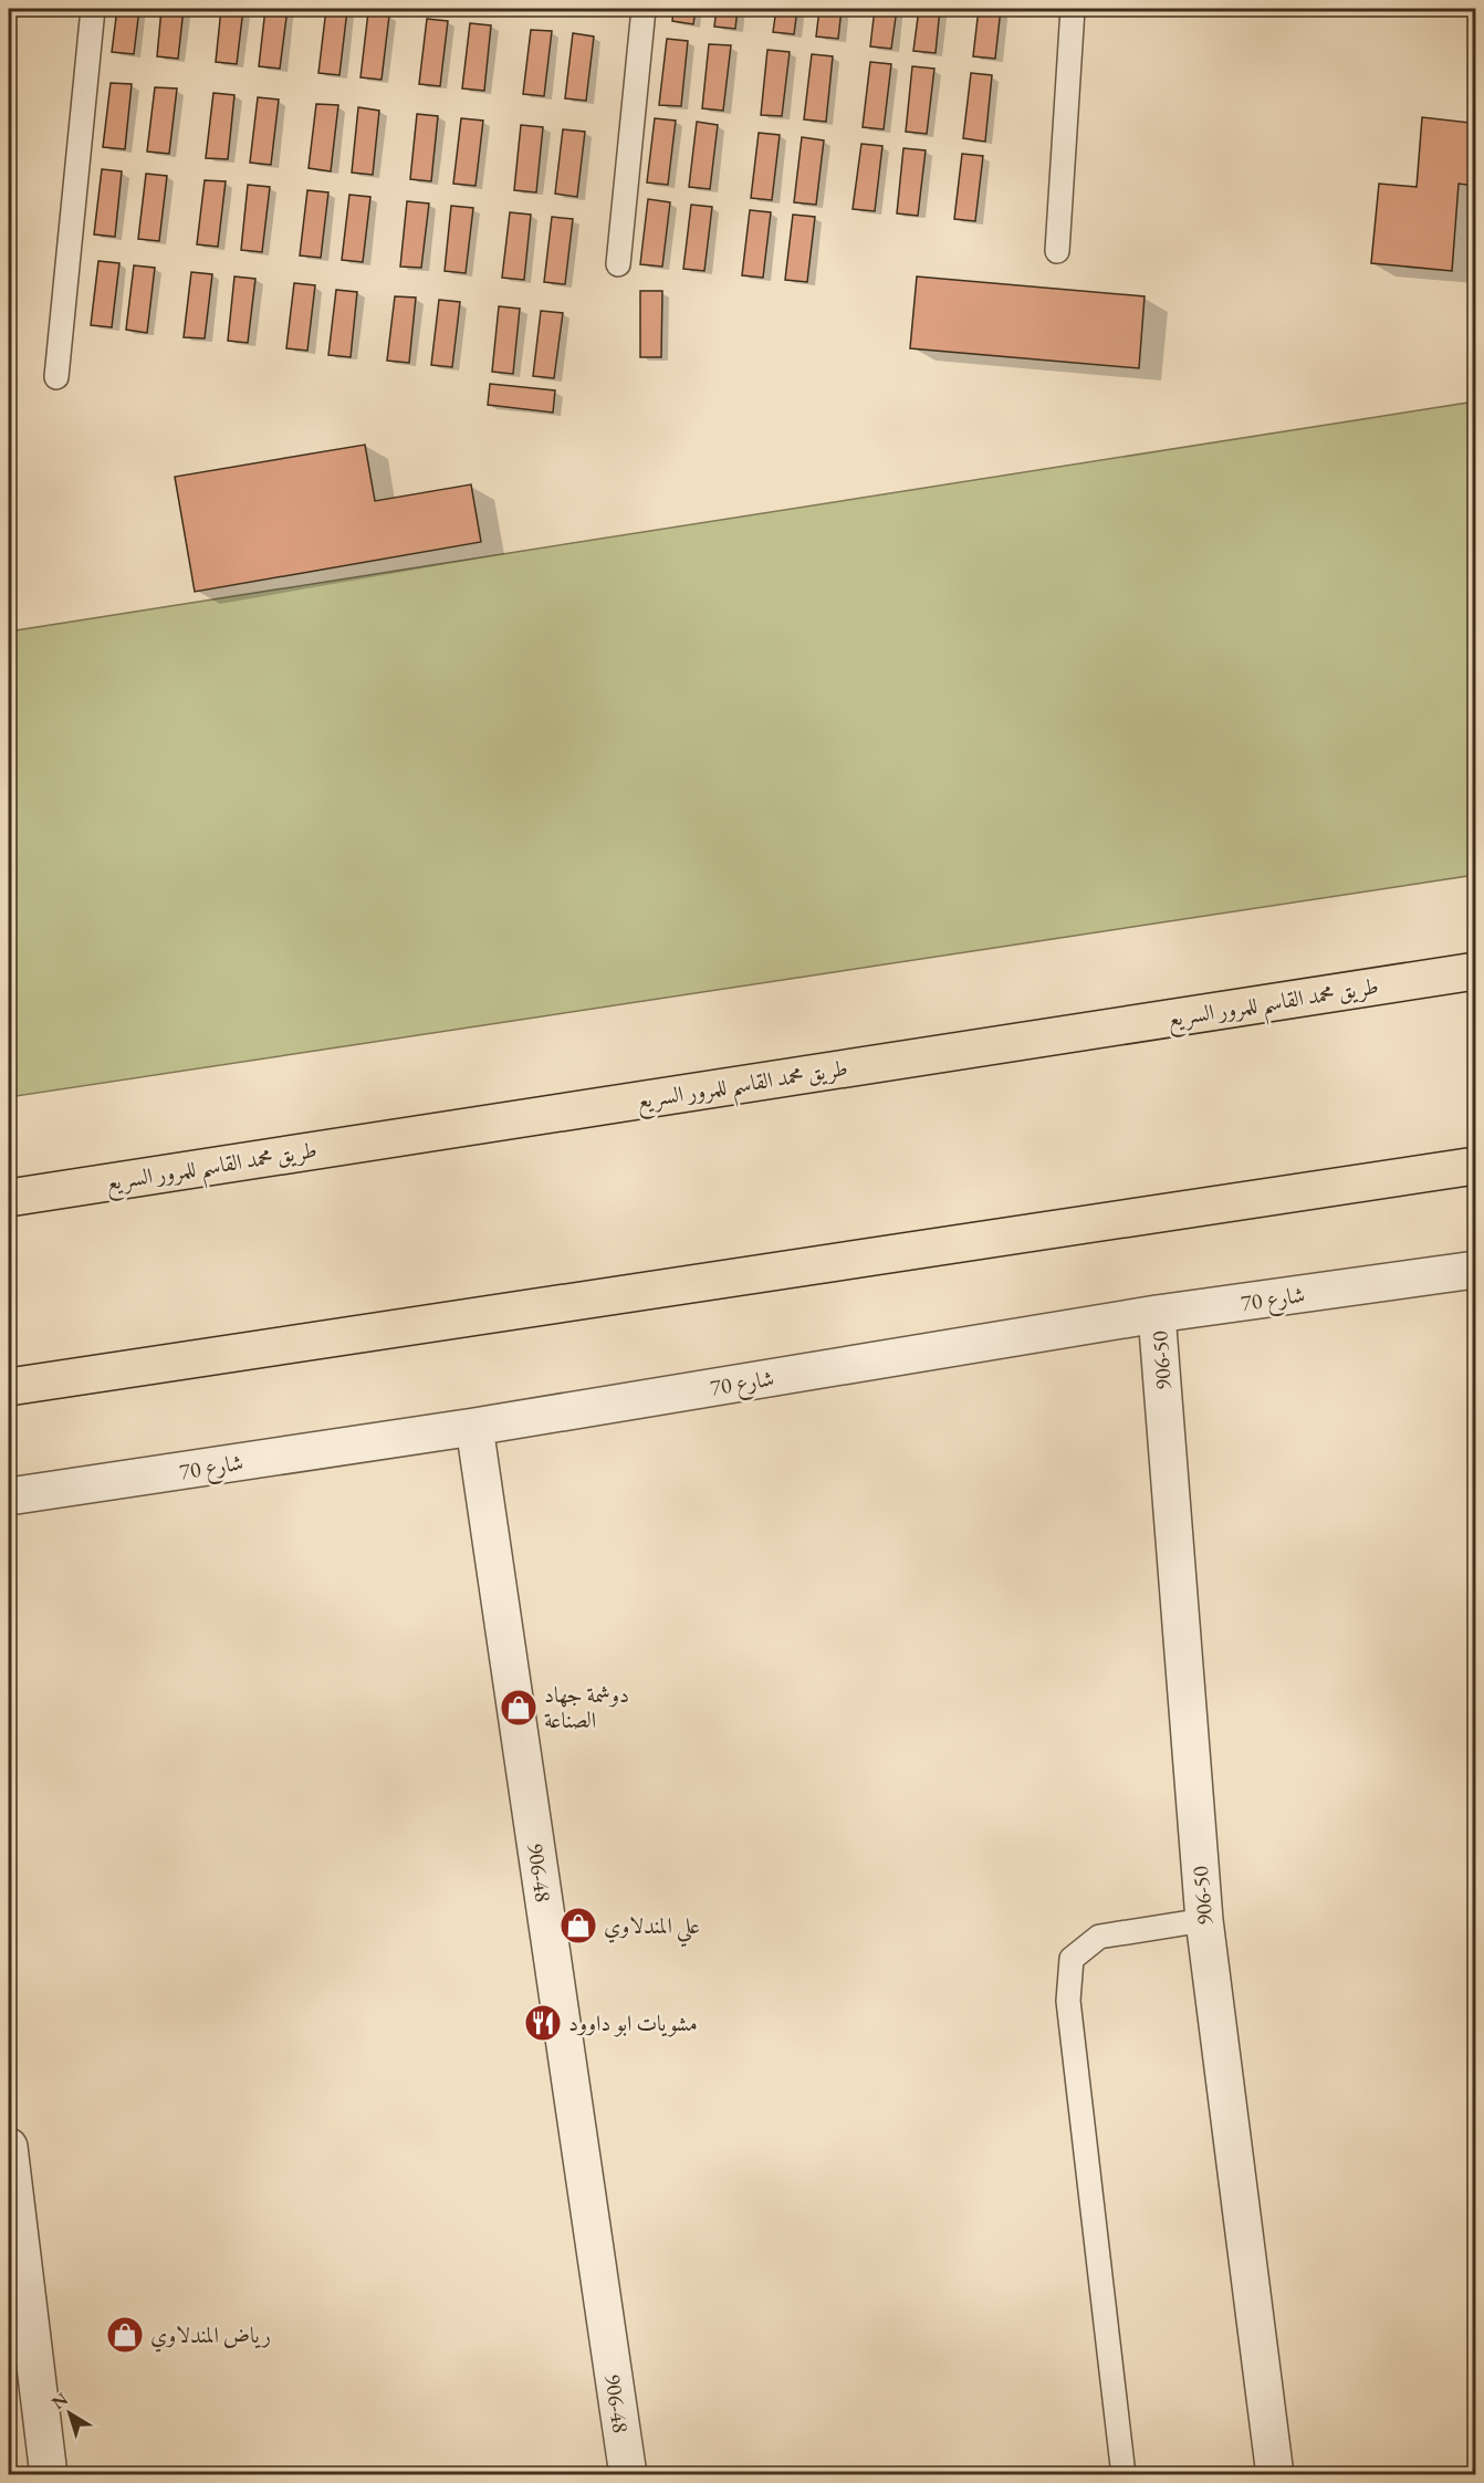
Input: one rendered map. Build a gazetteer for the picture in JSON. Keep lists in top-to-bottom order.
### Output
{
  "streets": {
    "highway": ["طريق محمد القاسم للمرور السريع"],
    "street": ["شارع 70", "906-50", "906-48"]
  },
  "crossings": [
    ["شارع 70", "906-50"],
    ["شارع 70", "906-48"]
  ],
  "places": {
    "shop": ["دوشمة جهاد الصناعة", "علي المندلاوي", "رياض المندلاوي"],
    "restaurant": ["مشويات ابو داوود"]
  },
  "north": "top left"
}
